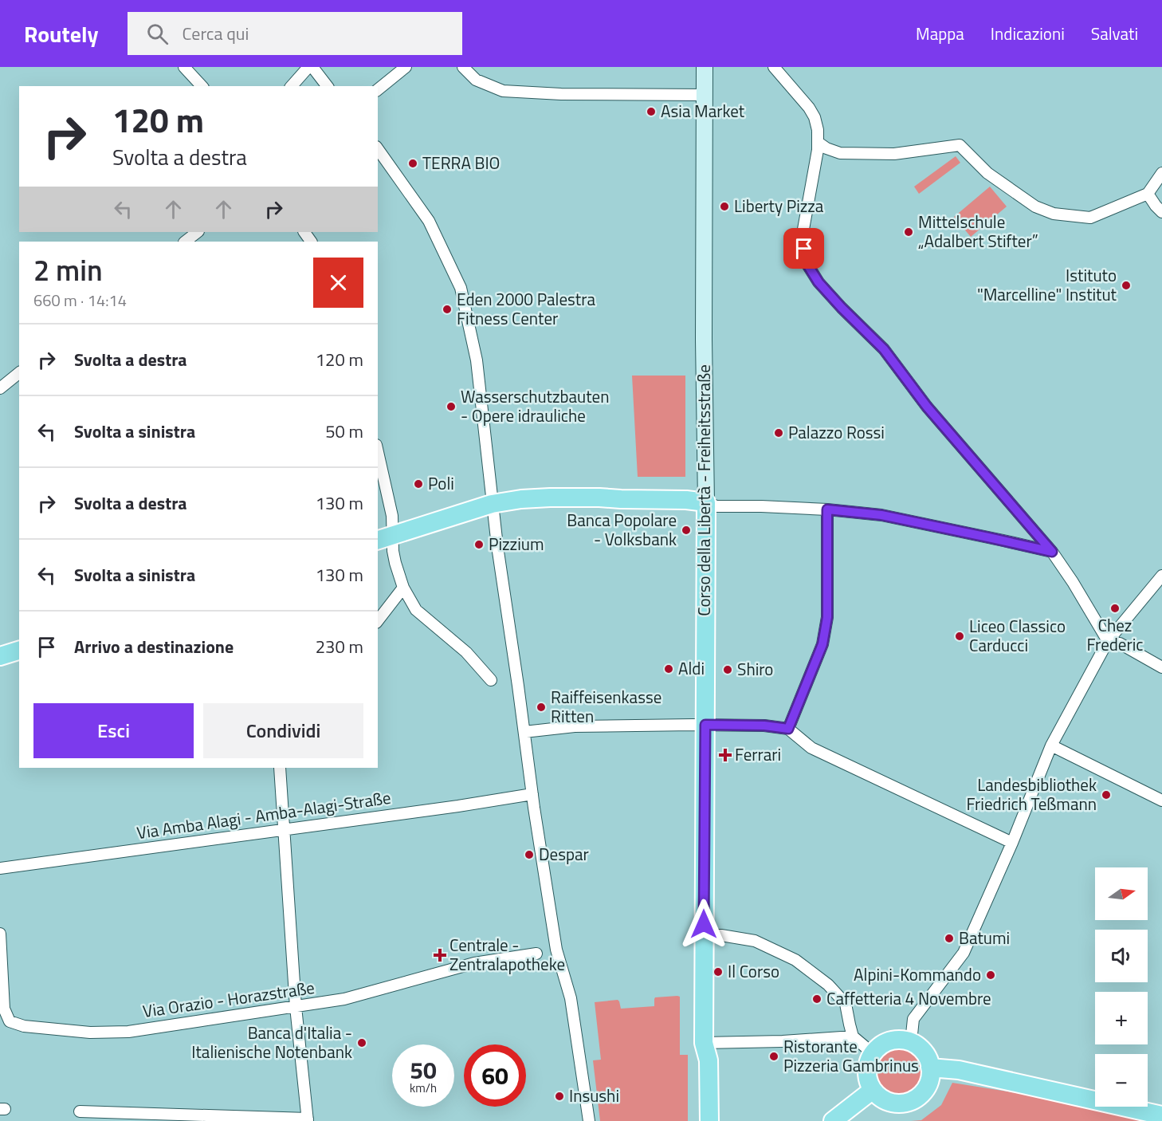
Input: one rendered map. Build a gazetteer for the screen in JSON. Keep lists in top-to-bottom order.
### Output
{
  "streets": {
    "main road": ["Corso della Libertà - Freiheitsstraße"],
    "street": ["Via Amba Alagi - Amba-Alagi-Straße", "Via Orazio - Horazstraße"]
  },
  "places": {
    "other": [
      "Asia Market",
      "TERRA BIO",
      "Liberty Pizza",
      "Mittelschule „Adalbert Stifter”",
      "Istituto \"Marcelline\" Institut",
      "Eden 2000 Palestra Fitness Center",
      "Wasserschutzbauten - Opere idrauliche",
      "Palazzo Rossi",
      "Poli",
      "Banca Popolare - Volksbank",
      "Pizzium",
      "Chez Frederic",
      "Liceo Classico Carducci",
      "Aldi",
      "Shiro",
      "Raiffeisenkasse Ritten",
      "Landesbibliothek Friedrich Teßmann",
      "Despar",
      "Batumi",
      "Il Corso",
      "Alpini-Kommando",
      "Caffetteria 4 Novembre",
      "Banca d'Italia - Italienische Notenbank",
      "Ristorante Pizzeria Gambrinus",
      "Insushi"
    ],
    "health": ["Ferrari", "Centrale - Zentralapotheke"]
  },
  "north": "right",
  "page": {
    "header": "Routely",
    "search": "Cerca qui",
    "nav": ["Mappa", "Indicazioni", "Salvati"],
    "turn": ["120 m", "Svolta a destra"],
    "heading": ["2 min", "660 m · 14:14"],
    "list": [
      {
        "name": "Svolta a destra",
        "value": "120 m"
      },
      {
        "name": "Svolta a sinistra",
        "value": "50 m"
      },
      {
        "name": "Svolta a destra",
        "value": "130 m"
      },
      {
        "name": "Svolta a sinistra",
        "value": "130 m"
      },
      {
        "name": "Arrivo a destinazione",
        "value": "230 m"
      }
    ],
    "buttons": ["Esci", "Condividi"],
    "map_buttons": ["+", "−"],
    "speed": "50 km/h",
    "limit": "60"
  }
}
